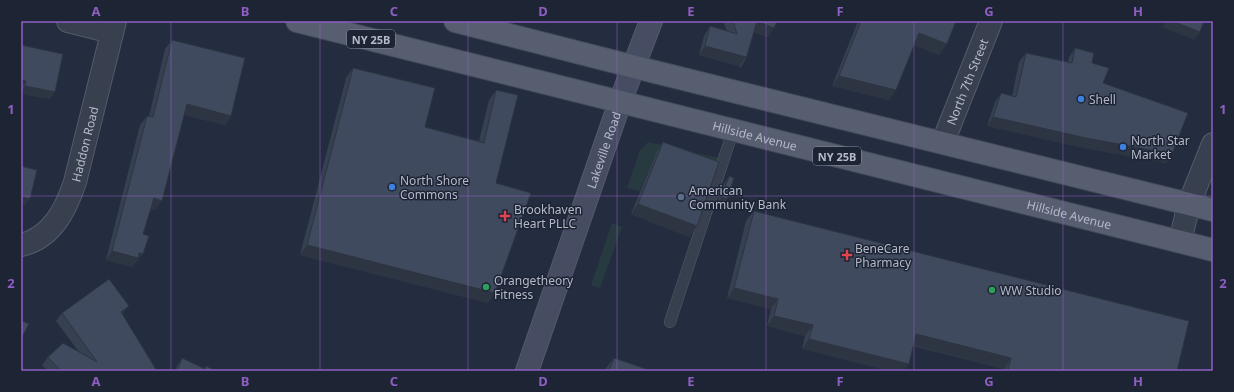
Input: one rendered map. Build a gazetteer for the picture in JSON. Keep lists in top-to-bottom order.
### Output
{
  "streets": {
    "main road": ["NY 25B", "Hillside Avenue", "Lakeville Road"],
    "street": ["North 7th Street", "Haddon Road"]
  },
  "crossings": [
    ["Hillside Avenue", "Lakeville Road"]
  ],
  "places": {
    "other": [
      "Shell",
      "North Star Market",
      "North Shore Commons",
      "American Community Bank",
      "Orangetheory Fitness",
      "WW Studio"
    ],
    "health": ["Brookhaven Heart PLLC", "BeneCare Pharmacy"]
  },
  "grid": {
    "columns": [
      "A",
      "B",
      "C",
      "D",
      "E",
      "F",
      "G",
      "H"
    ],
    "rows": ["1", "2"]
  }
}
